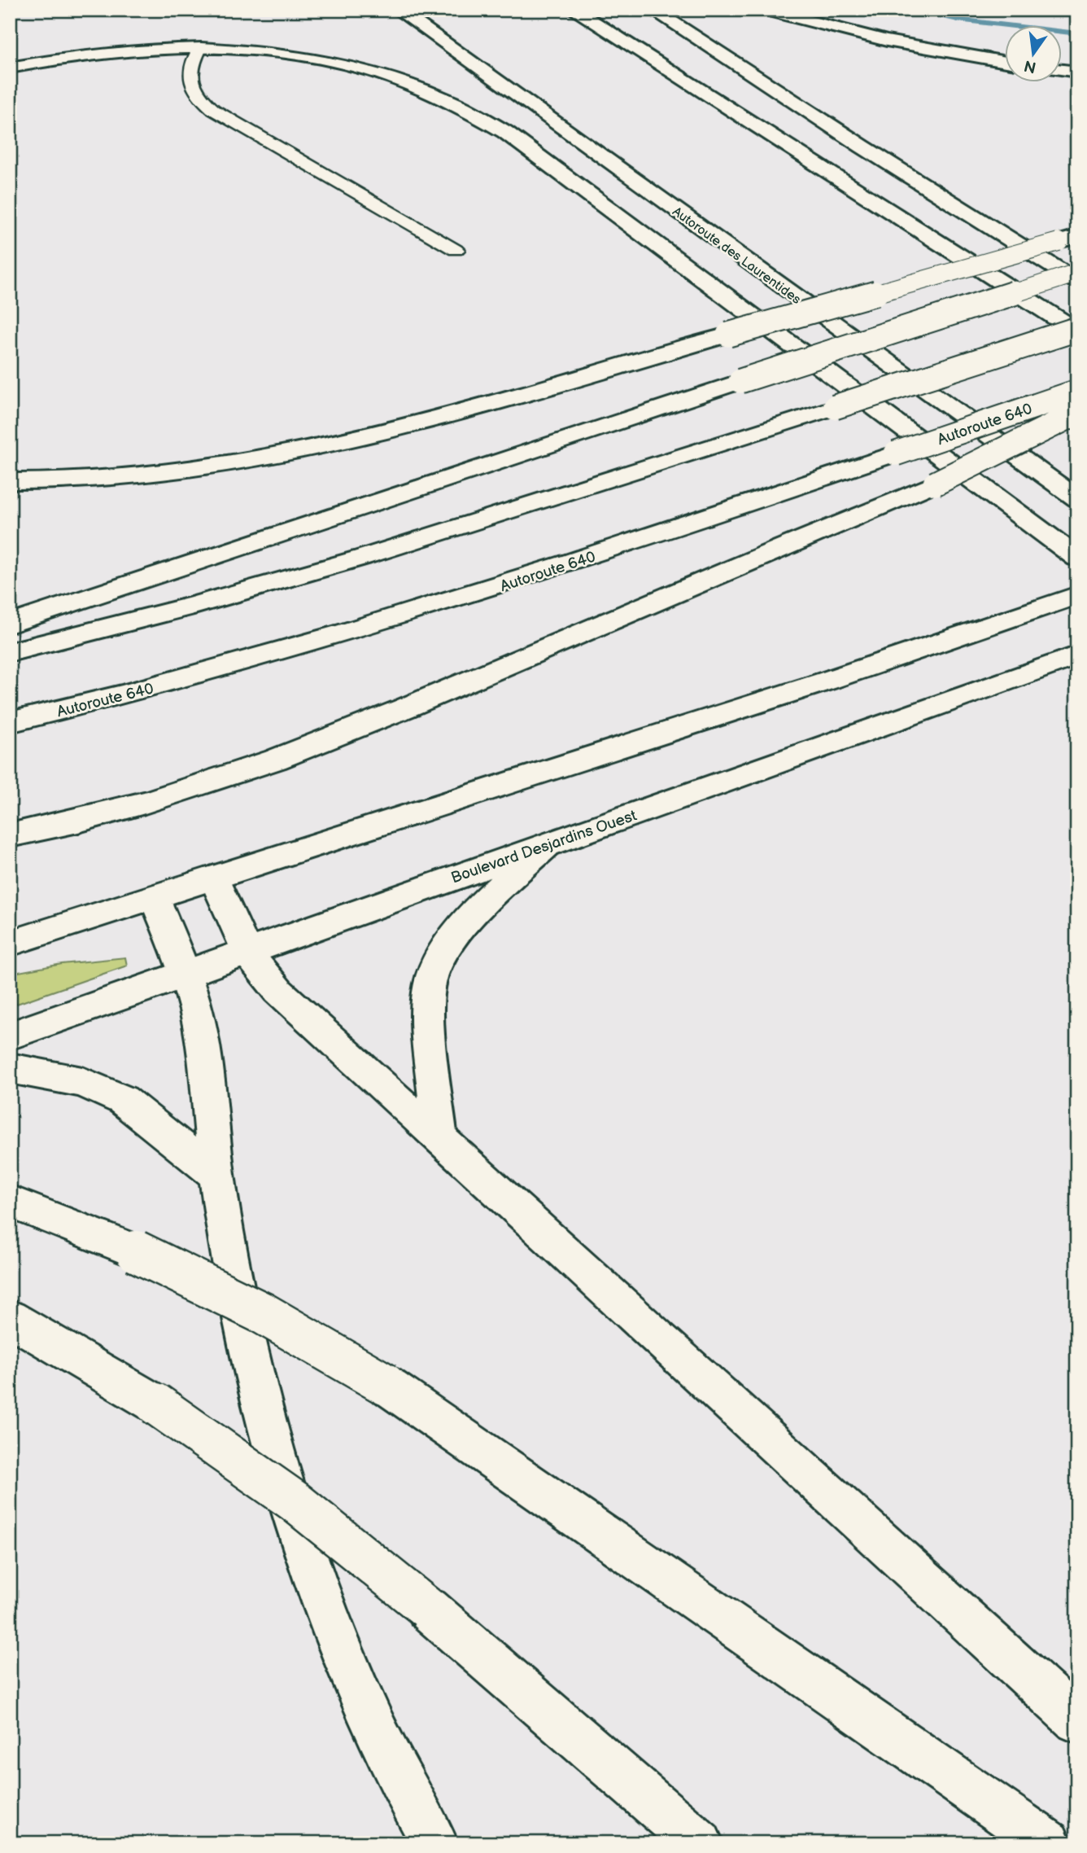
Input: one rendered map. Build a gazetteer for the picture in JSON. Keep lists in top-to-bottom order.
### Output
{
  "streets": {
    "main road": ["Autoroute des Laurentides", "Autoroute 640", "Boulevard Desjardins Ouest"]
  },
  "north": "bottom"
}
